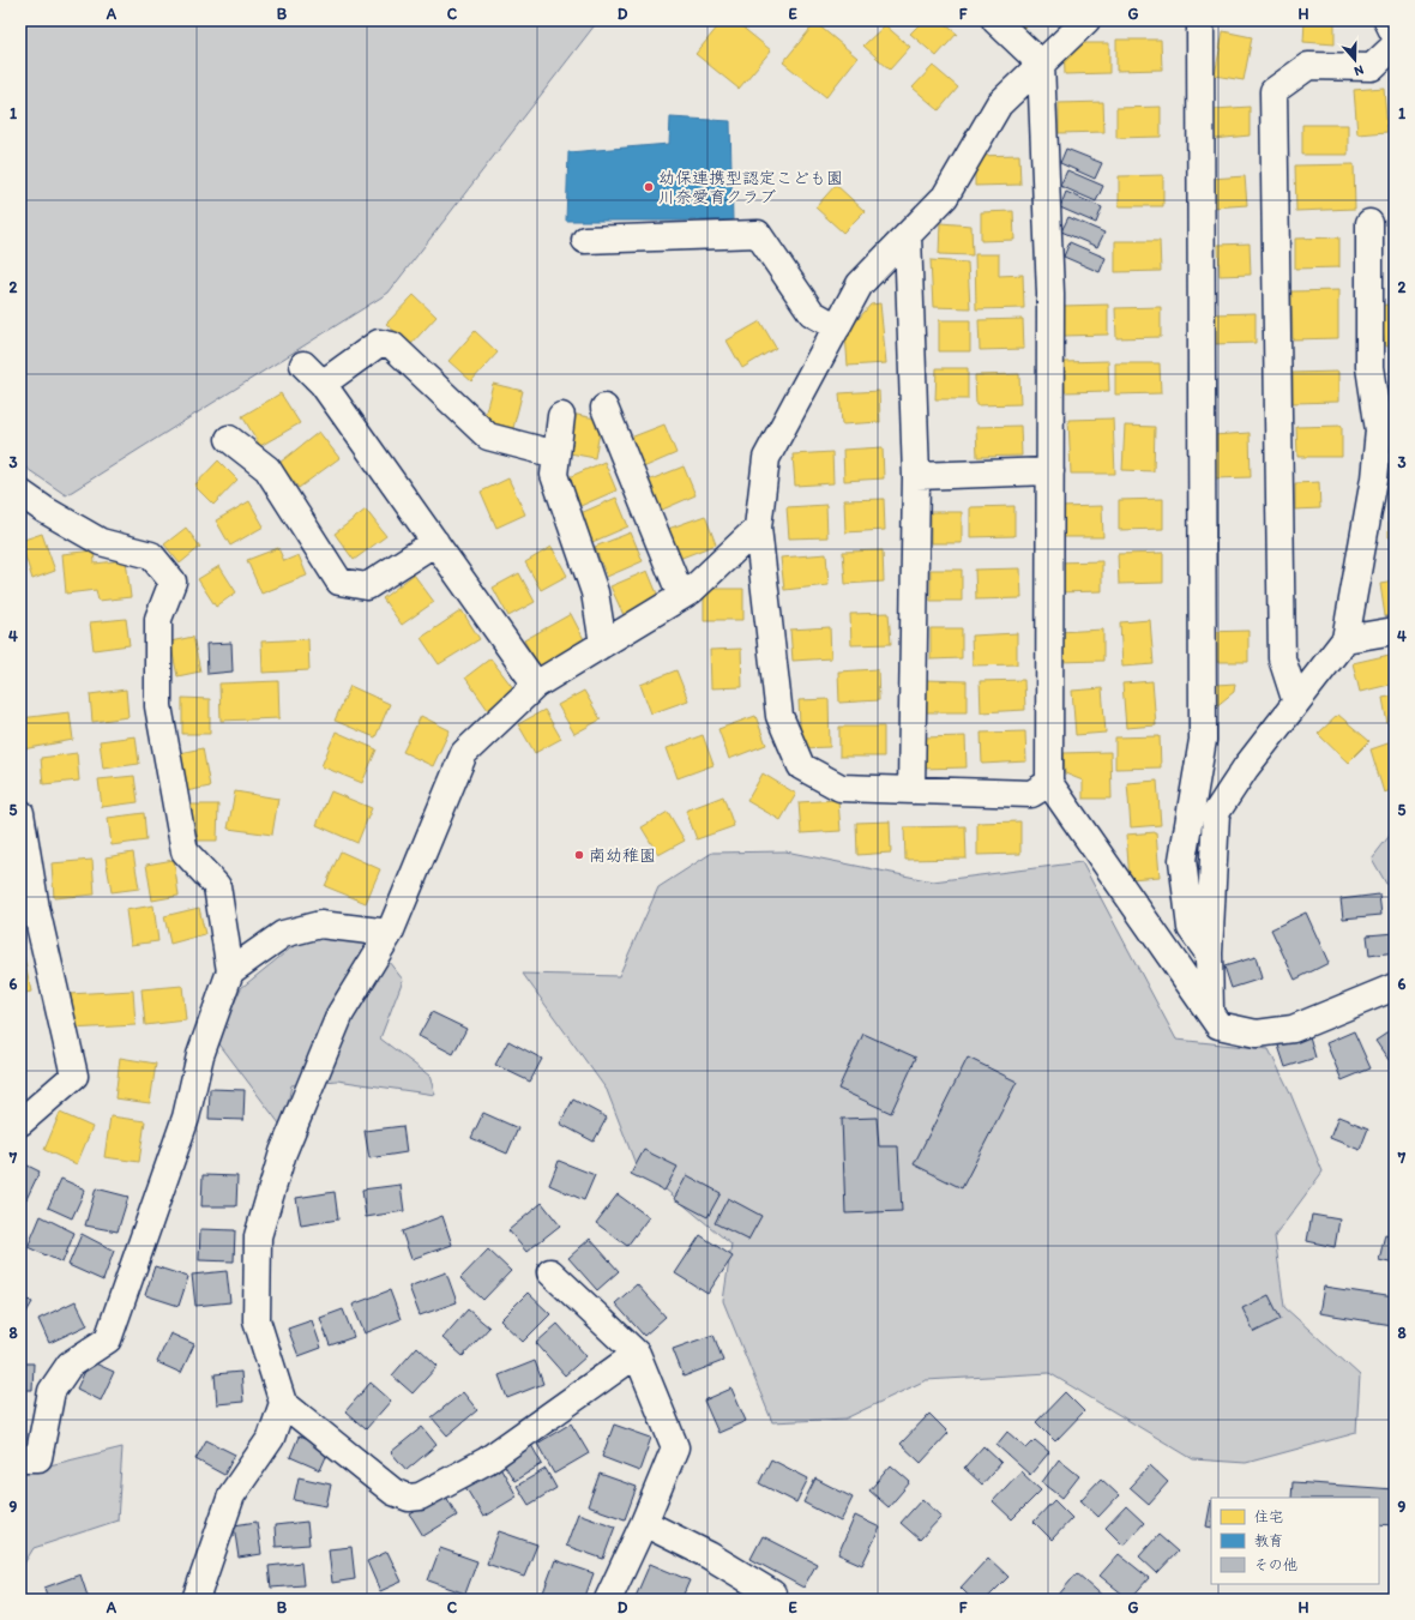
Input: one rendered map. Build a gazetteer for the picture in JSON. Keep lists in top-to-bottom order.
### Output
{
  "places": ["幼保連携型認定こども園 川奈愛育クラブ", "南幼稚園"],
  "legend": ["住宅", "教育", "その他"],
  "north": "bottom",
  "grid": {
    "columns": [
      "A",
      "B",
      "C",
      "D",
      "E",
      "F",
      "G",
      "H"
    ],
    "rows": [
      "1",
      "2",
      "3",
      "4",
      "5",
      "6",
      "7",
      "8",
      "9"
    ]
  }
}
